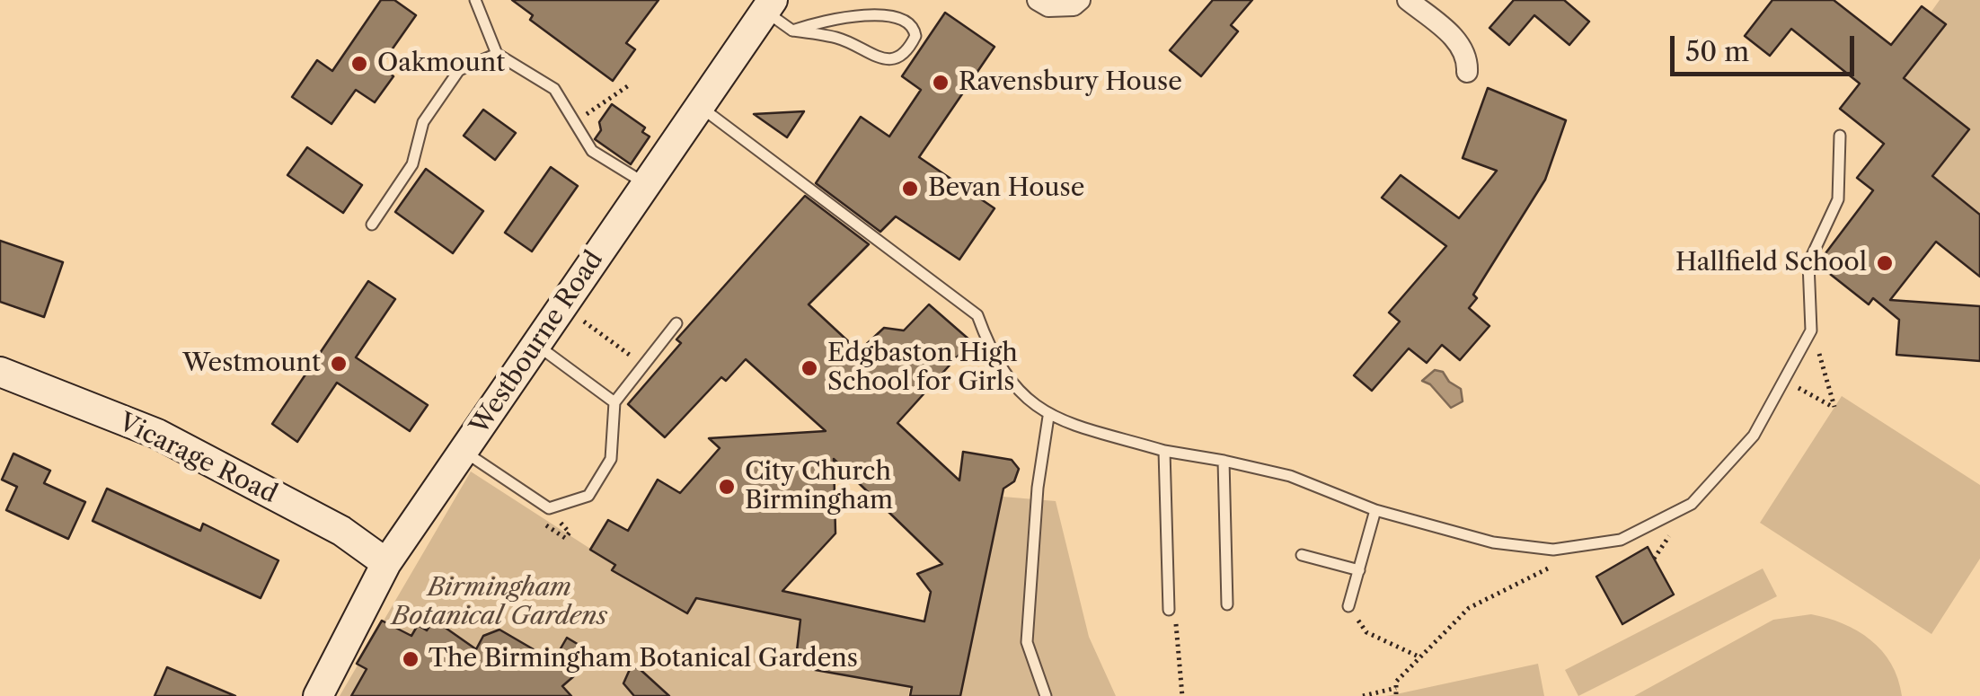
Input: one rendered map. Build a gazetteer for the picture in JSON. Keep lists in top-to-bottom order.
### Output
{
  "streets": {
    "main road": ["Westbourne Road", "Vicarage Road"]
  },
  "crossings": [
    ["Westbourne Road", "Vicarage Road"]
  ],
  "parks": ["Birmingham Botanical Gardens"],
  "places": [
    "Oakmount",
    "Ravensbury House",
    "Bevan House",
    "Hallfield School",
    "Westmount",
    "Edgbaston High School for Girls",
    "City Church Birmingham",
    "The Birmingham Botanical Gardens"
  ],
  "scale_bar": "50 m"
}
